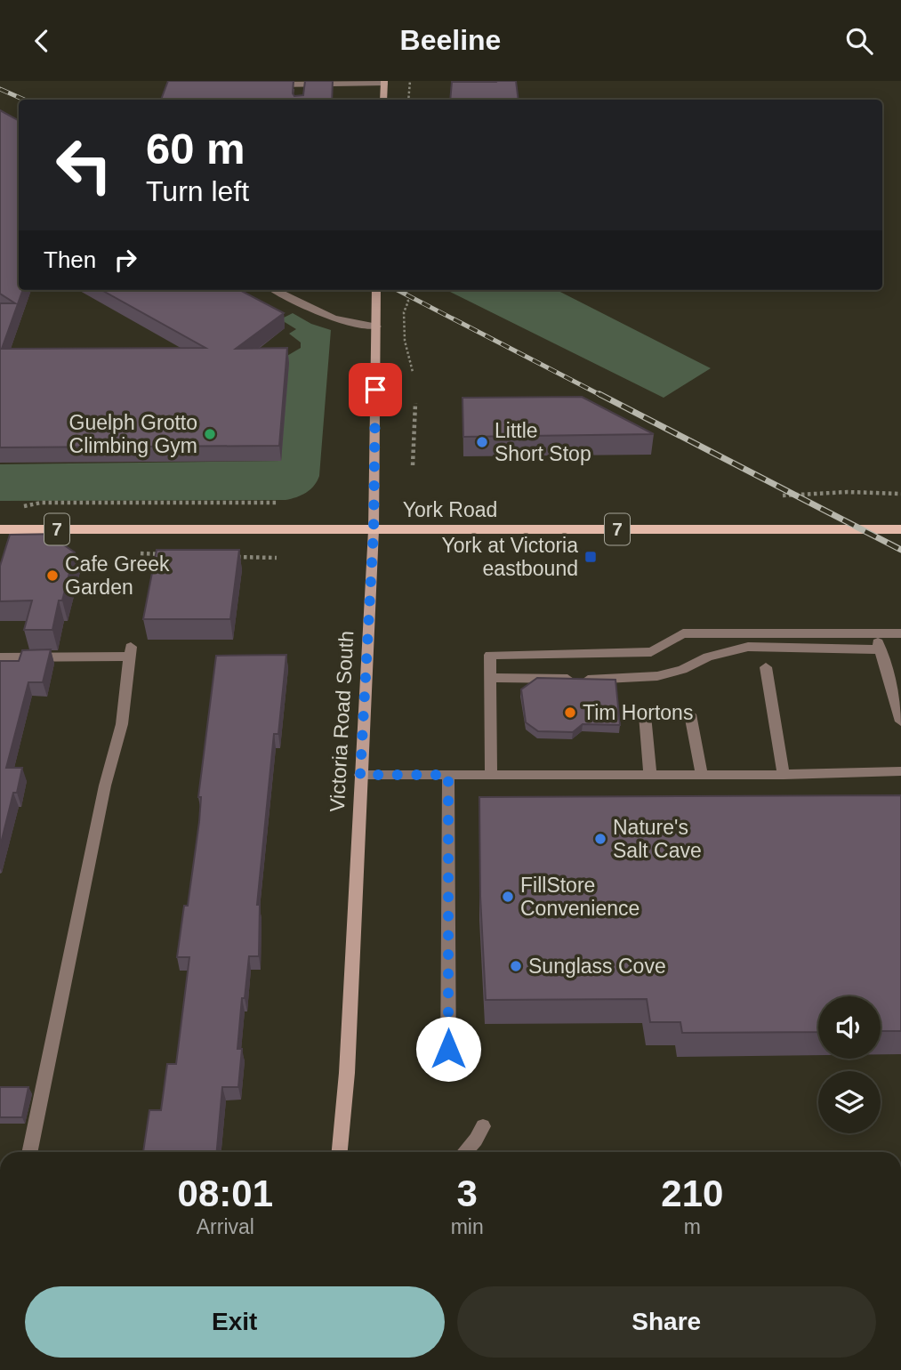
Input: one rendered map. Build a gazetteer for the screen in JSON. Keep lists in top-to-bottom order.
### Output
{
  "streets": {
    "main road": ["York Road", "7", "Victoria Road South"]
  },
  "crossings": [
    ["York Road", "Victoria Road South"]
  ],
  "places": {
    "other": [
      "Guelph Grotto Climbing Gym",
      "Little Short Stop",
      "Cafe Greek Garden",
      "Tim Hortons",
      "Nature's Salt Cave",
      "FillStore Convenience",
      "Sunglass Cove"
    ],
    "transit": ["York at Victoria eastbound"]
  },
  "page": {
    "header": "Beeline",
    "turn": ["60 m", "Turn left"],
    "then": "Then",
    "eta": [
      "08:01",
      "Arrival",
      "3",
      "min",
      "210",
      "m"
    ],
    "buttons": ["Exit", "Share"]
  }
}
